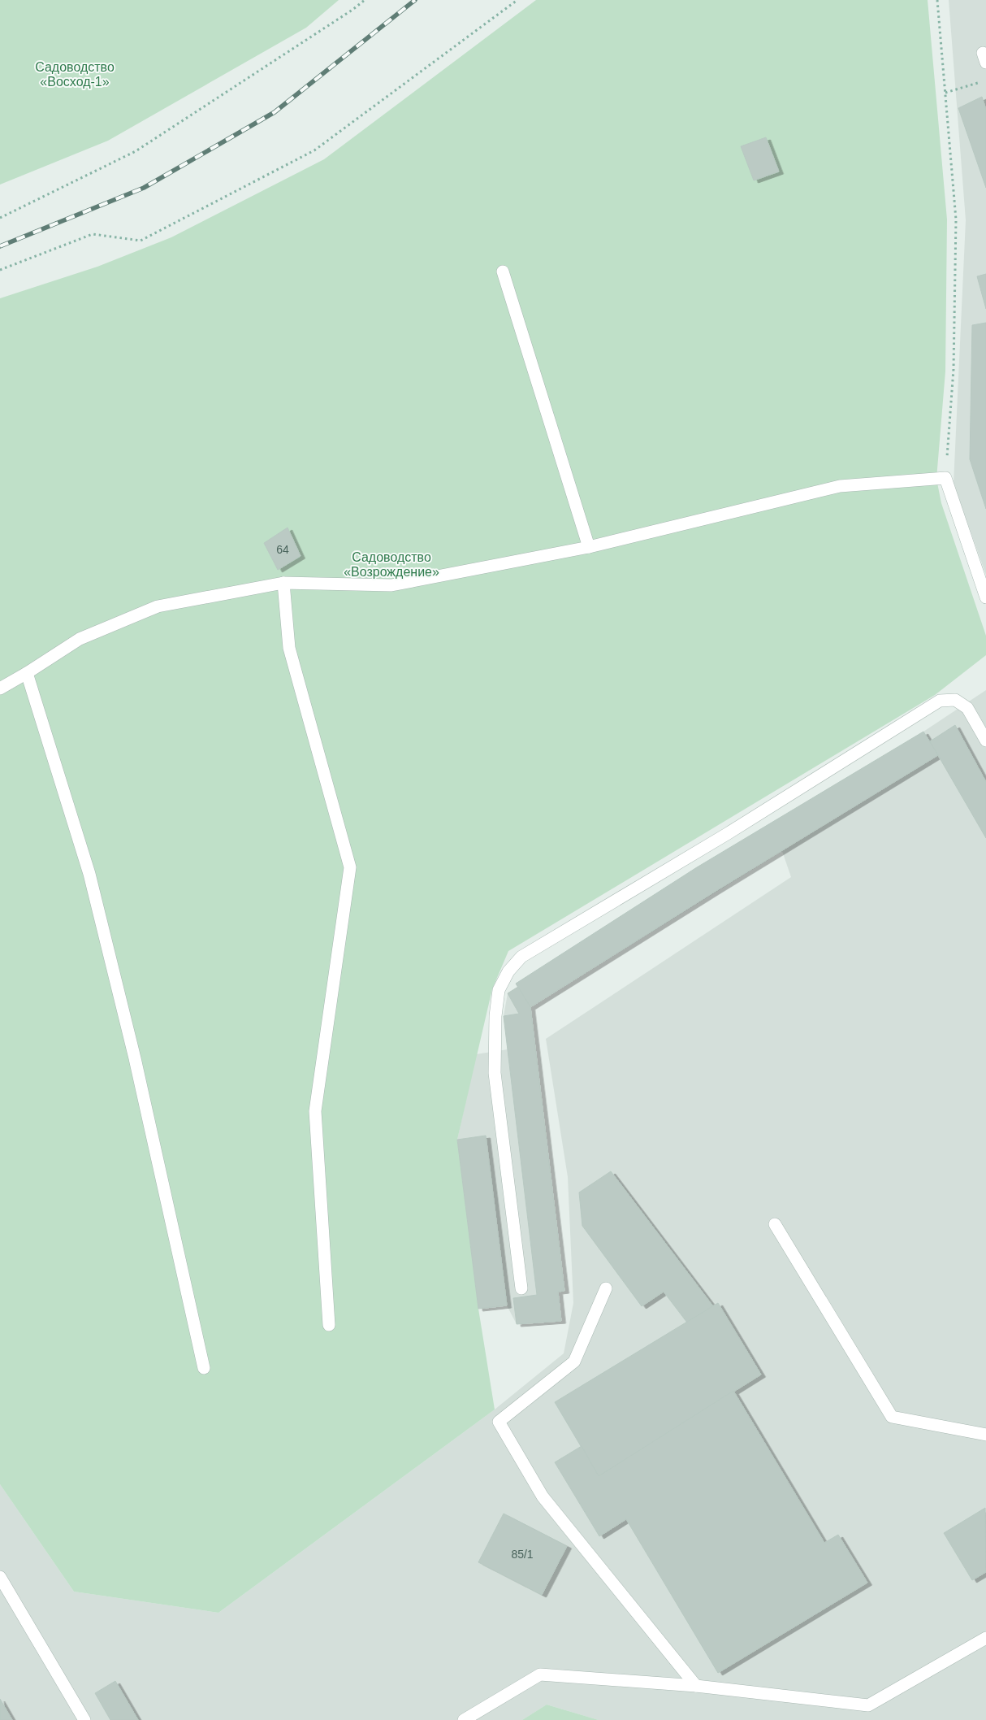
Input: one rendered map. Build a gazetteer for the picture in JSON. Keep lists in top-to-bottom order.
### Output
{
  "parks": ["Садоводство «Восход-1»", "Садоводство «Возрождение»"],
  "house_numbers": ["64", "85/1"]
}
